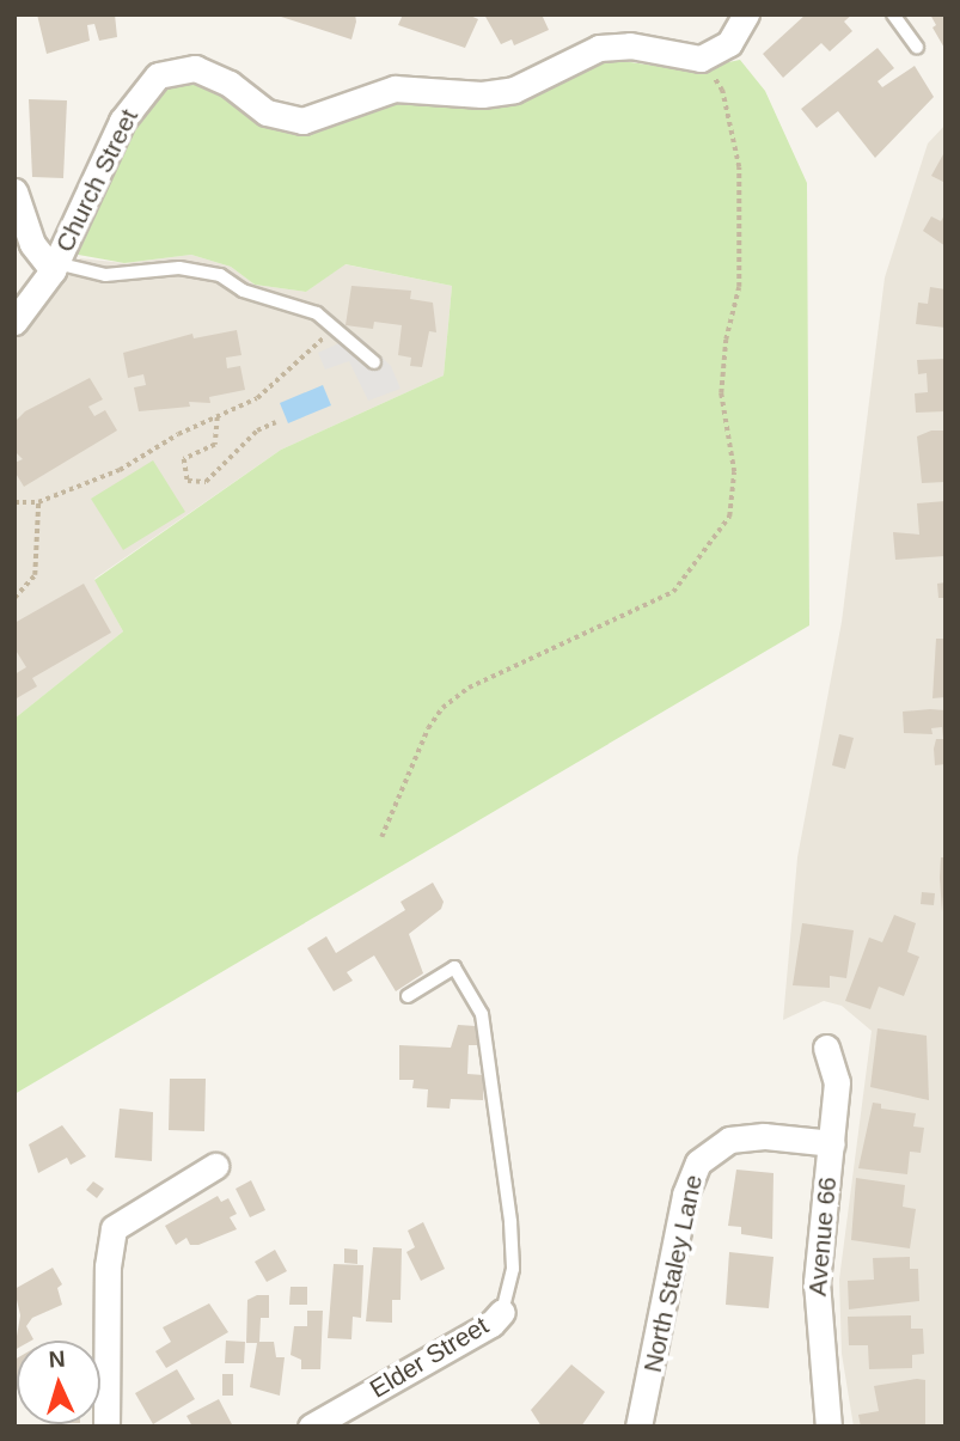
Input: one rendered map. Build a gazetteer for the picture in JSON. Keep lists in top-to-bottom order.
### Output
{
  "streets": {
    "street": [
      "Church Street",
      "Avenue 66",
      "North Staley Lane",
      "Elder Street"
    ]
  },
  "crossings": [
    ["Avenue 66", "North Staley Lane"]
  ],
  "north": "top"
}
